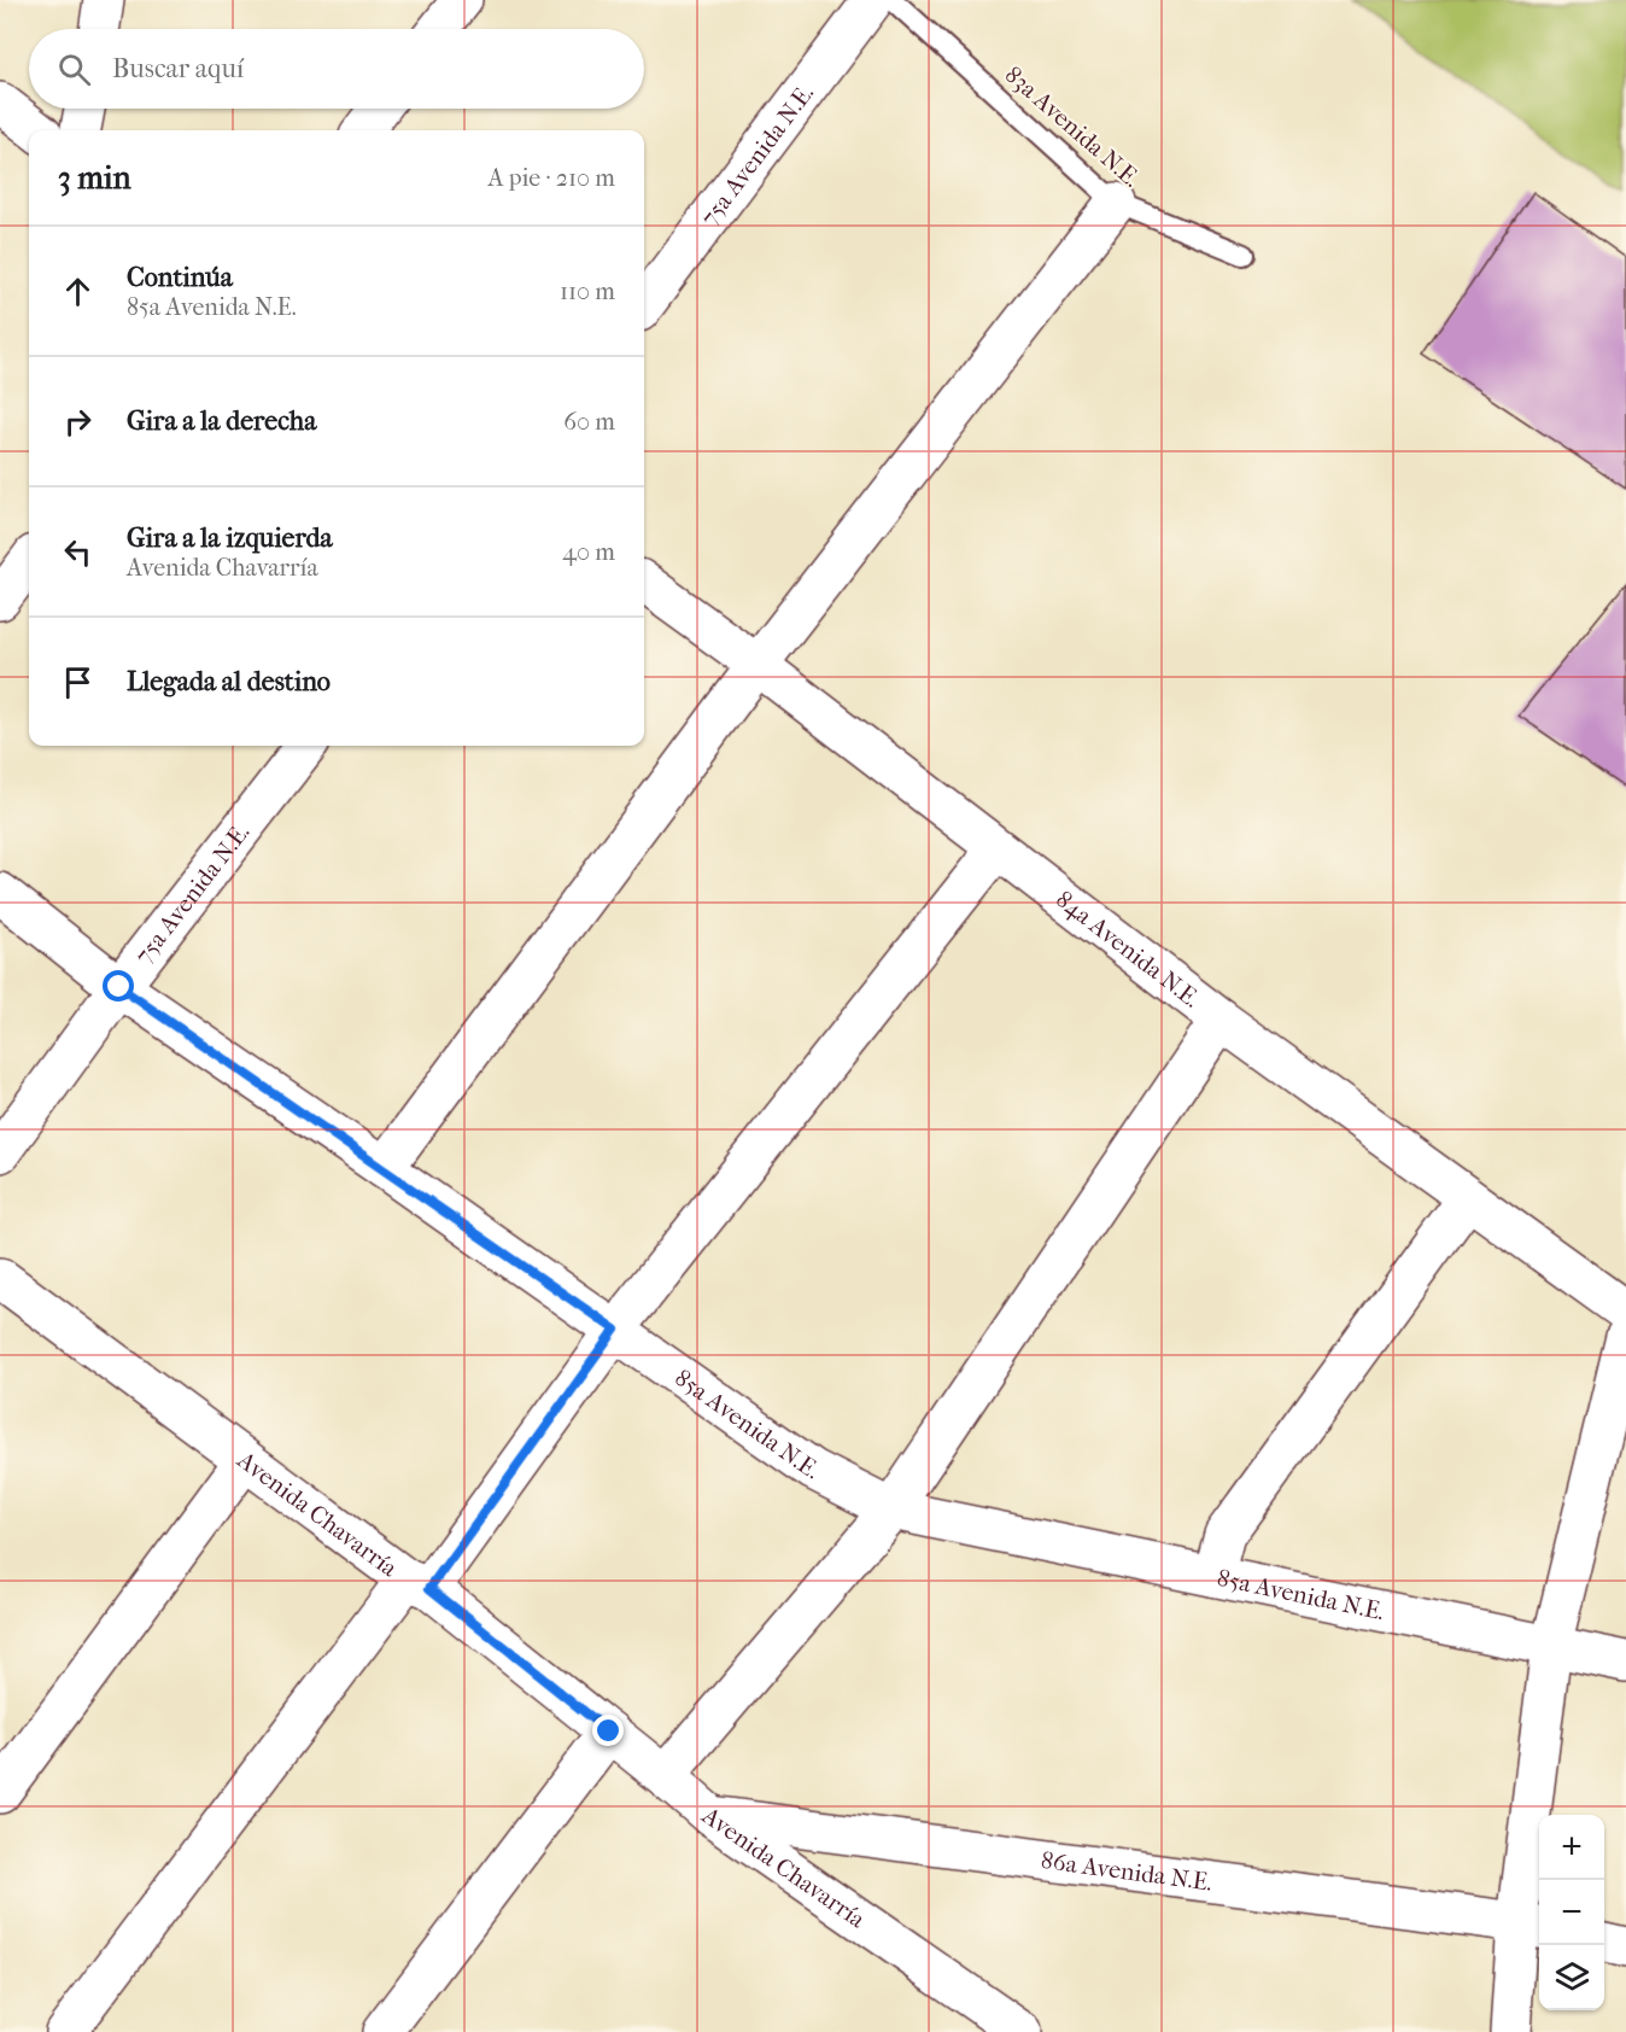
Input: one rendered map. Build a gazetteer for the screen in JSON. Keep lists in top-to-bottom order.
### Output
{
  "streets": {
    "street": [
      "75a Avenida N.E.",
      "84a Avenida N.E.",
      "85a Avenida N.E.",
      "Avenida Chavarría",
      "86a Avenida N.E."
    ],
    "lane": ["83a Avenida N.E."]
  },
  "crossings": [
    ["75a Avenida N.E.", "85a Avenida N.E."],
    ["Avenida Chavarría", "86a Avenida N.E."]
  ],
  "page": {
    "search": "Buscar aquí",
    "heading": ["3 min", "A pie · 210 m"],
    "list": [
      ["Continúa", "85a Avenida N.E.", "110 m"],
      ["Gira a la derecha", "60 m"],
      ["Gira a la izquierda", "Avenida Chavarría", "40 m"],
      "Llegada al destino"
    ],
    "map_buttons": ["+", "−"]
  }
}
